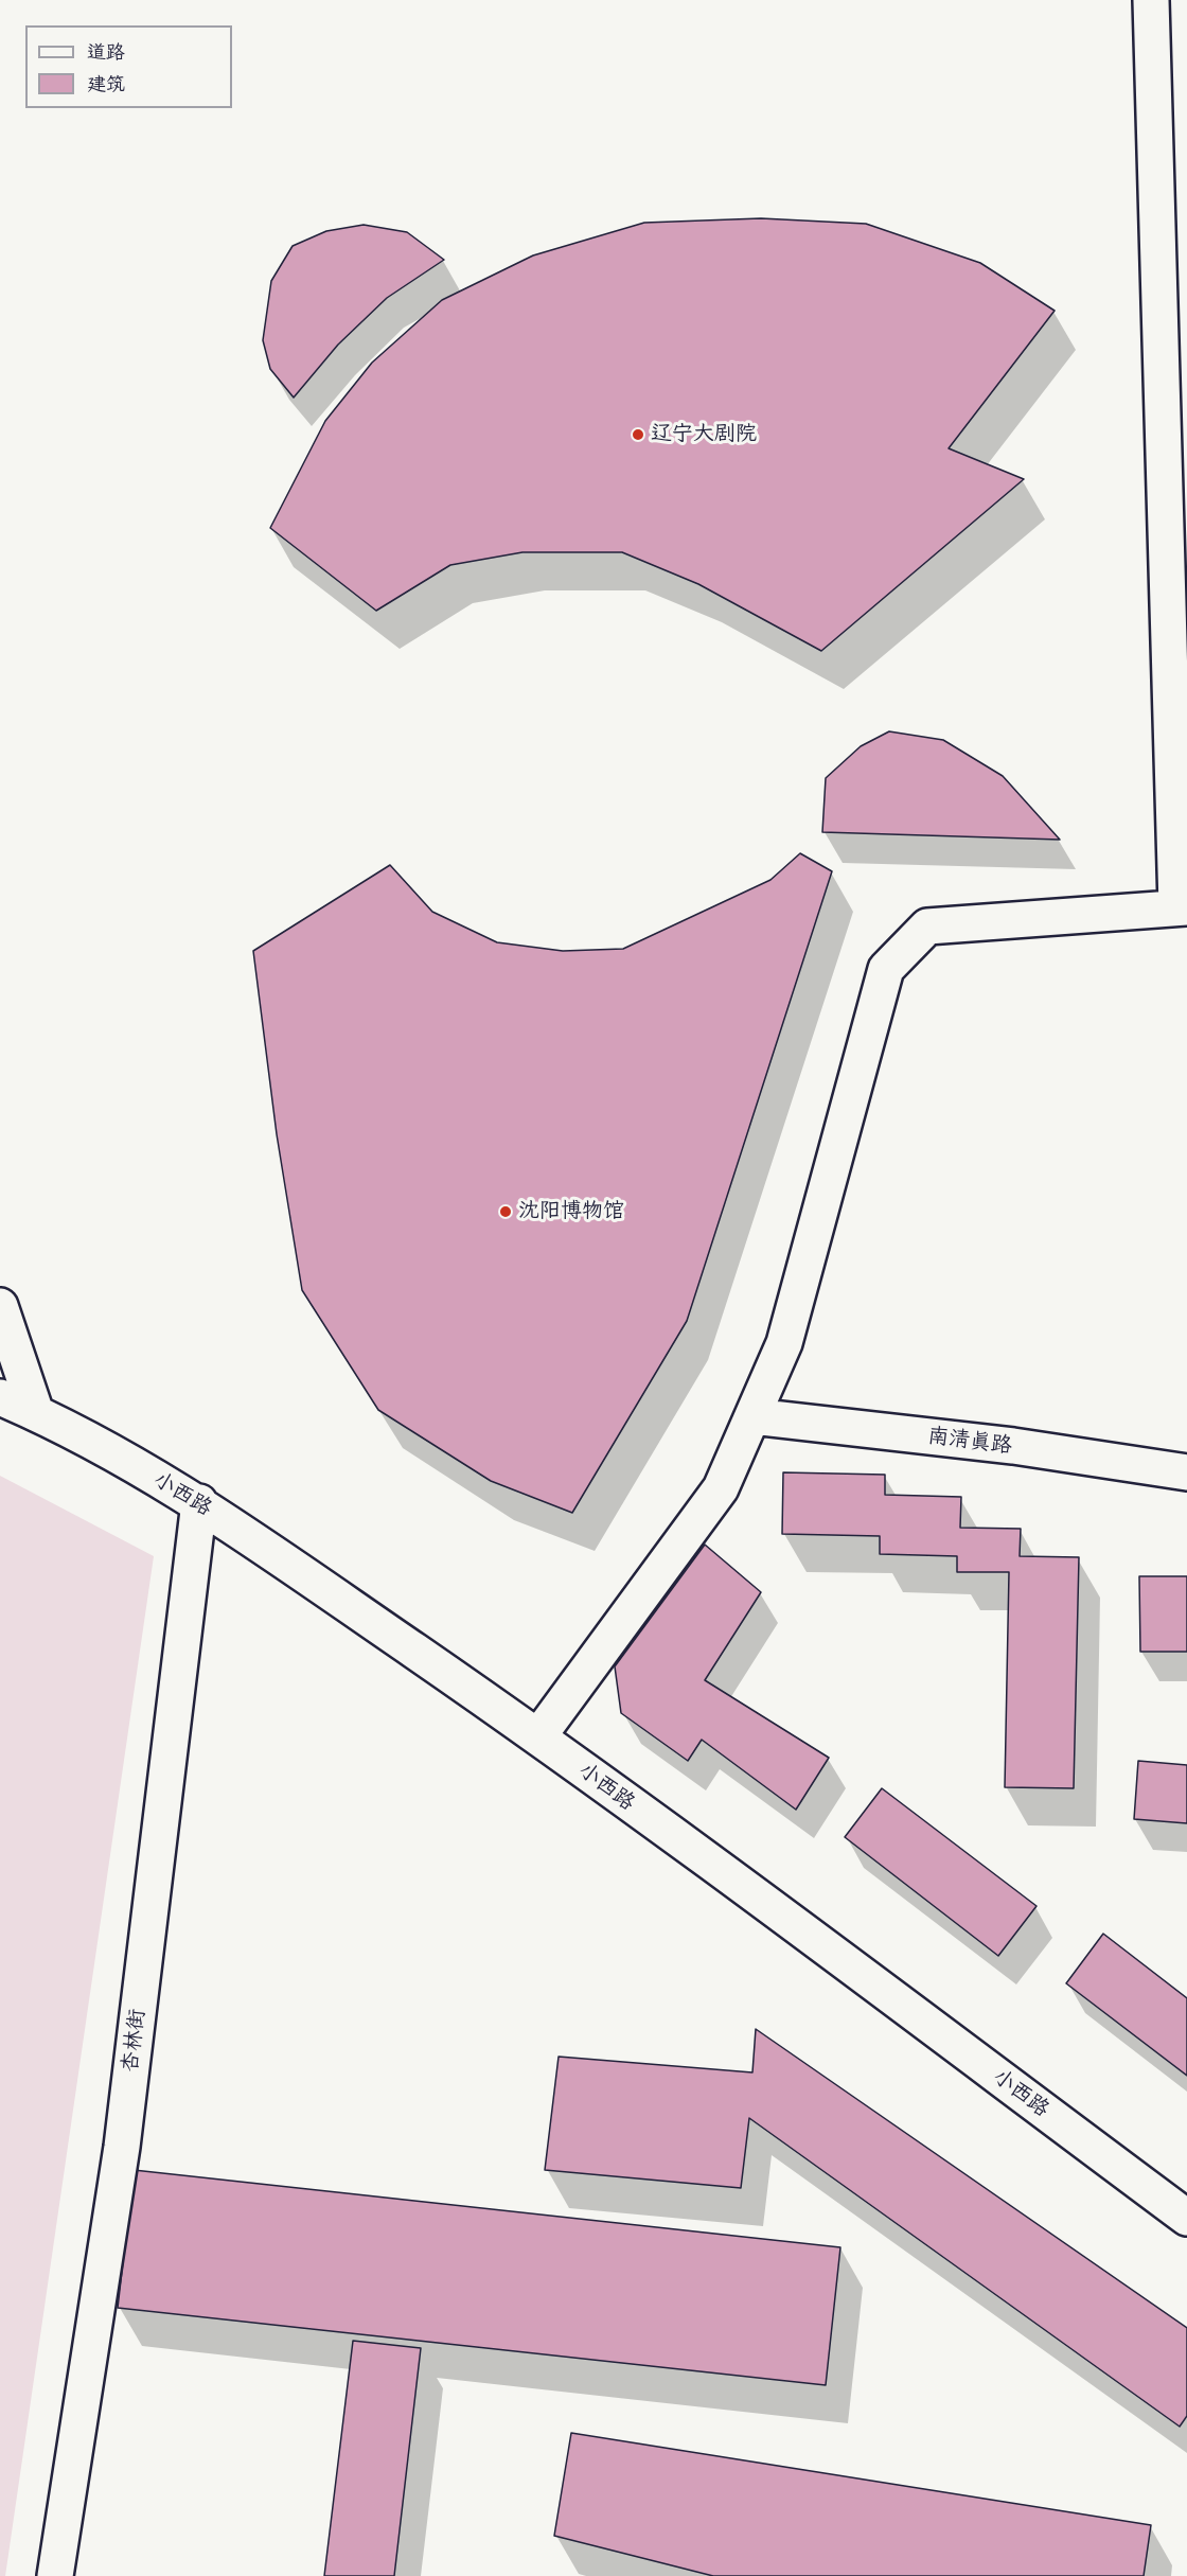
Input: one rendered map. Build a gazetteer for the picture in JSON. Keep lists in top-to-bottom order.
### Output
{
  "streets": {
    "street": ["南清真路", "小西路", "杏林街"]
  },
  "crossings": [
    ["小西路", "杏林街"]
  ],
  "places": ["辽宁大剧院", "沈阳博物馆"],
  "legend": ["道路", "建筑"]
}
